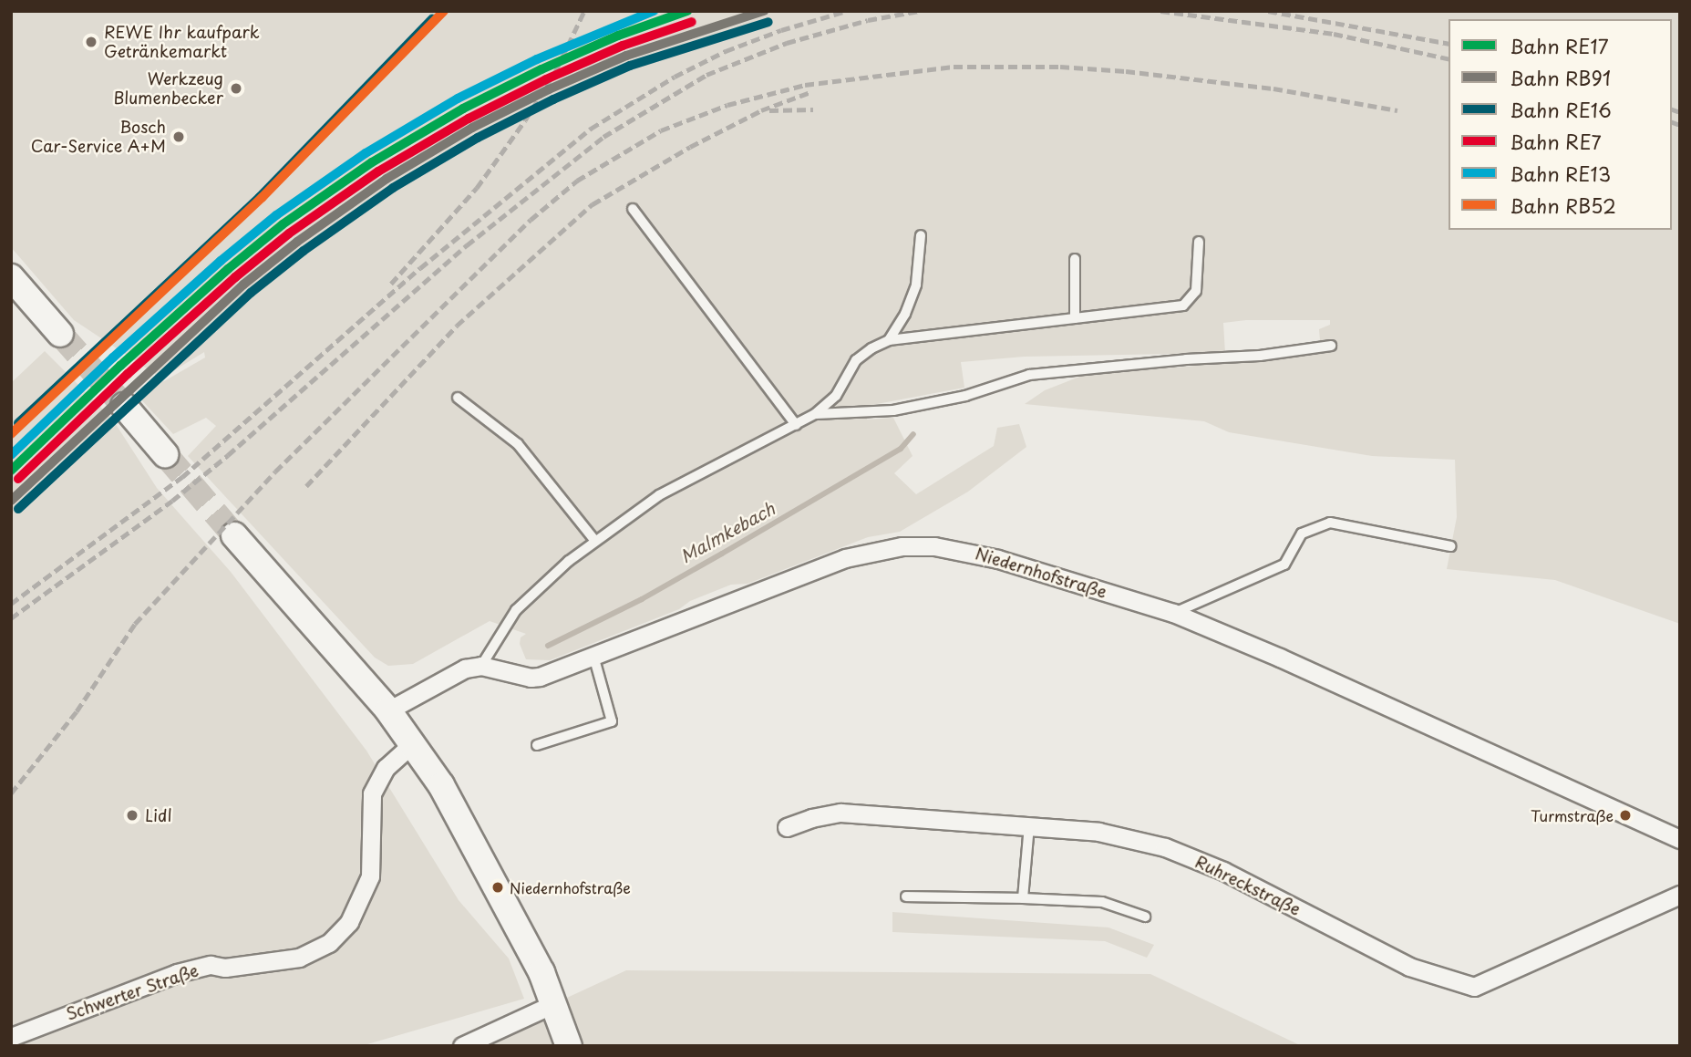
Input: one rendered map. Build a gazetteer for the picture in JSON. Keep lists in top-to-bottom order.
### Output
{
  "streets": {
    "street": ["Niedernhofstraße", "Ruhreckstraße", "Schwerter Straße"]
  },
  "water": ["Malmkebach"],
  "places": [
    "REWE Ihr kaufpark Getränkemarkt",
    "Werkzeug Blumenbecker",
    "Bosch Car-Service A+M",
    "Lidl",
    "Turmstraße",
    "Niedernhofstraße"
  ],
  "lines": [
    "rail line RE17",
    "rail line RB91",
    "rail line RE13",
    "rail line RB52",
    "rail line RE16",
    "rail line RE7"
  ],
  "legend": [
    "Bahn RE17",
    "Bahn RB91",
    "Bahn RE16",
    "Bahn RE7",
    "Bahn RE13",
    "Bahn RB52"
  ]
}
